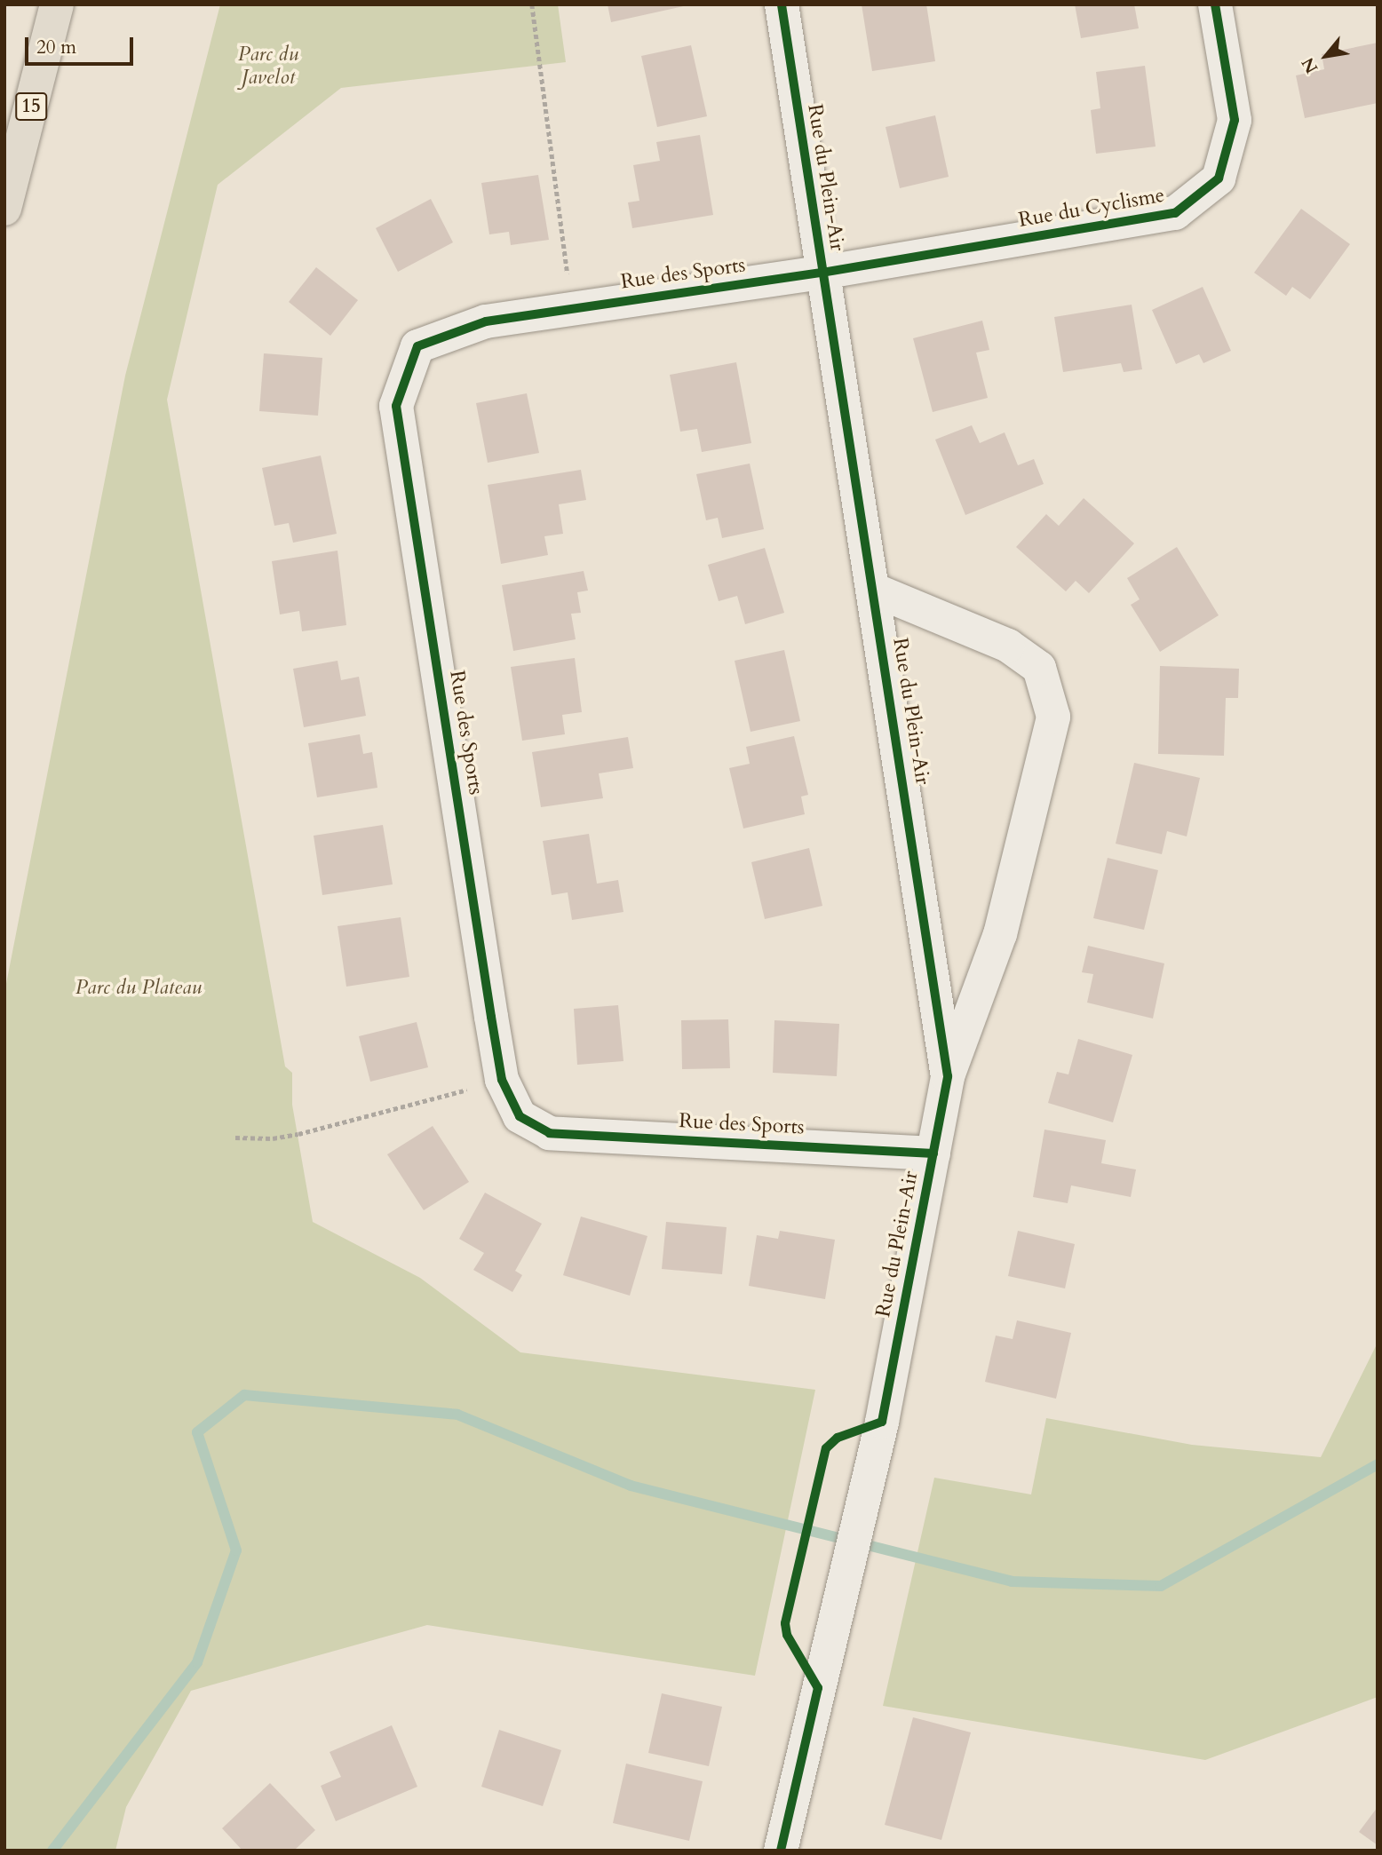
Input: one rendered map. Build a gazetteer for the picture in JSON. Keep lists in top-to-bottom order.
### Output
{
  "streets": {
    "highway": ["15"],
    "street": ["Rue du Plein-Air", "Rue du Cyclisme", "Rue des Sports"]
  },
  "crossings": [
    ["Rue du Plein-Air", "Rue du Cyclisme"],
    ["Rue du Plein-Air", "Rue des Sports"],
    ["Rue du Cyclisme", "Rue des Sports"]
  ],
  "parks": ["Parc du Javelot", "Parc du Plateau"],
  "scale_bar": "20 m",
  "north": "bottom left"
}
